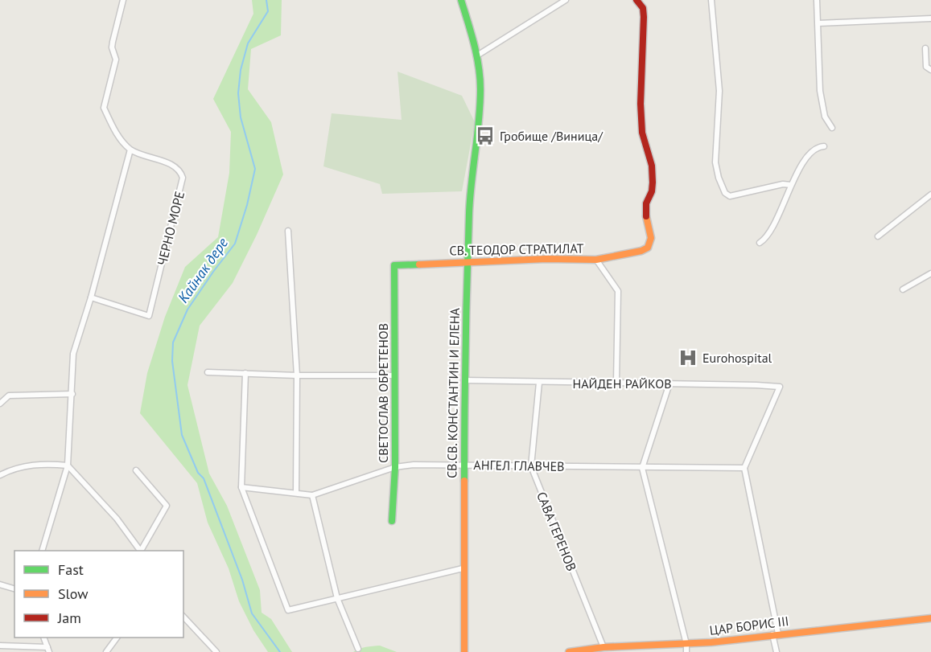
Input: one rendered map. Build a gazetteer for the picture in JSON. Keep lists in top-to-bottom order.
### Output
{
  "streets": {
    "street": [
      "ЧЕРНО МОРЕ",
      "СВ. ТЕОДОР СТРАТИЛАТ",
      "НАЙДЕН РАЙКОВ",
      "СВЕТОСЛАВ ОБРЕТЕНОВ",
      "СВ.СВ. КОНСТАНТИН И ЕЛЕНА",
      "АНГЕЛ ГЛАВЧЕВ",
      "САВА ГЕРЕНОВ",
      "ЦАР БОРИС III"
    ]
  },
  "crossings": [
    ["СВ. ТЕОДОР СТРАТИЛАТ", "НАЙДЕН РАЙКОВ"],
    ["СВ. ТЕОДОР СТРАТИЛАТ", "СВЕТОСЛАВ ОБРЕТЕНОВ"],
    ["СВ. ТЕОДОР СТРАТИЛАТ", "СВ.СВ. КОНСТАНТИН И ЕЛЕНА"],
    ["НАЙДЕН РАЙКОВ", "СВ.СВ. КОНСТАНТИН И ЕЛЕНА"],
    ["НАЙДЕН РАЙКОВ", "АНГЕЛ ГЛАВЧЕВ"],
    ["НАЙДЕН РАЙКОВ", "САВА ГЕРЕНОВ"],
    ["СВЕТОСЛАВ ОБРЕТЕНОВ", "АНГЕЛ ГЛАВЧЕВ"],
    ["СВ.СВ. КОНСТАНТИН И ЕЛЕНА", "АНГЕЛ ГЛАВЧЕВ"],
    ["АНГЕЛ ГЛАВЧЕВ", "САВА ГЕРЕНОВ"],
    ["САВА ГЕРЕНОВ", "ЦАР БОРИС III"]
  ],
  "water": ["Кайнак дере"],
  "places": {
    "bus stop": ["Гробище /Виница/"],
    "hospital": ["Eurohospital"]
  },
  "legend": ["Fast", "Slow", "Jam"]
}
